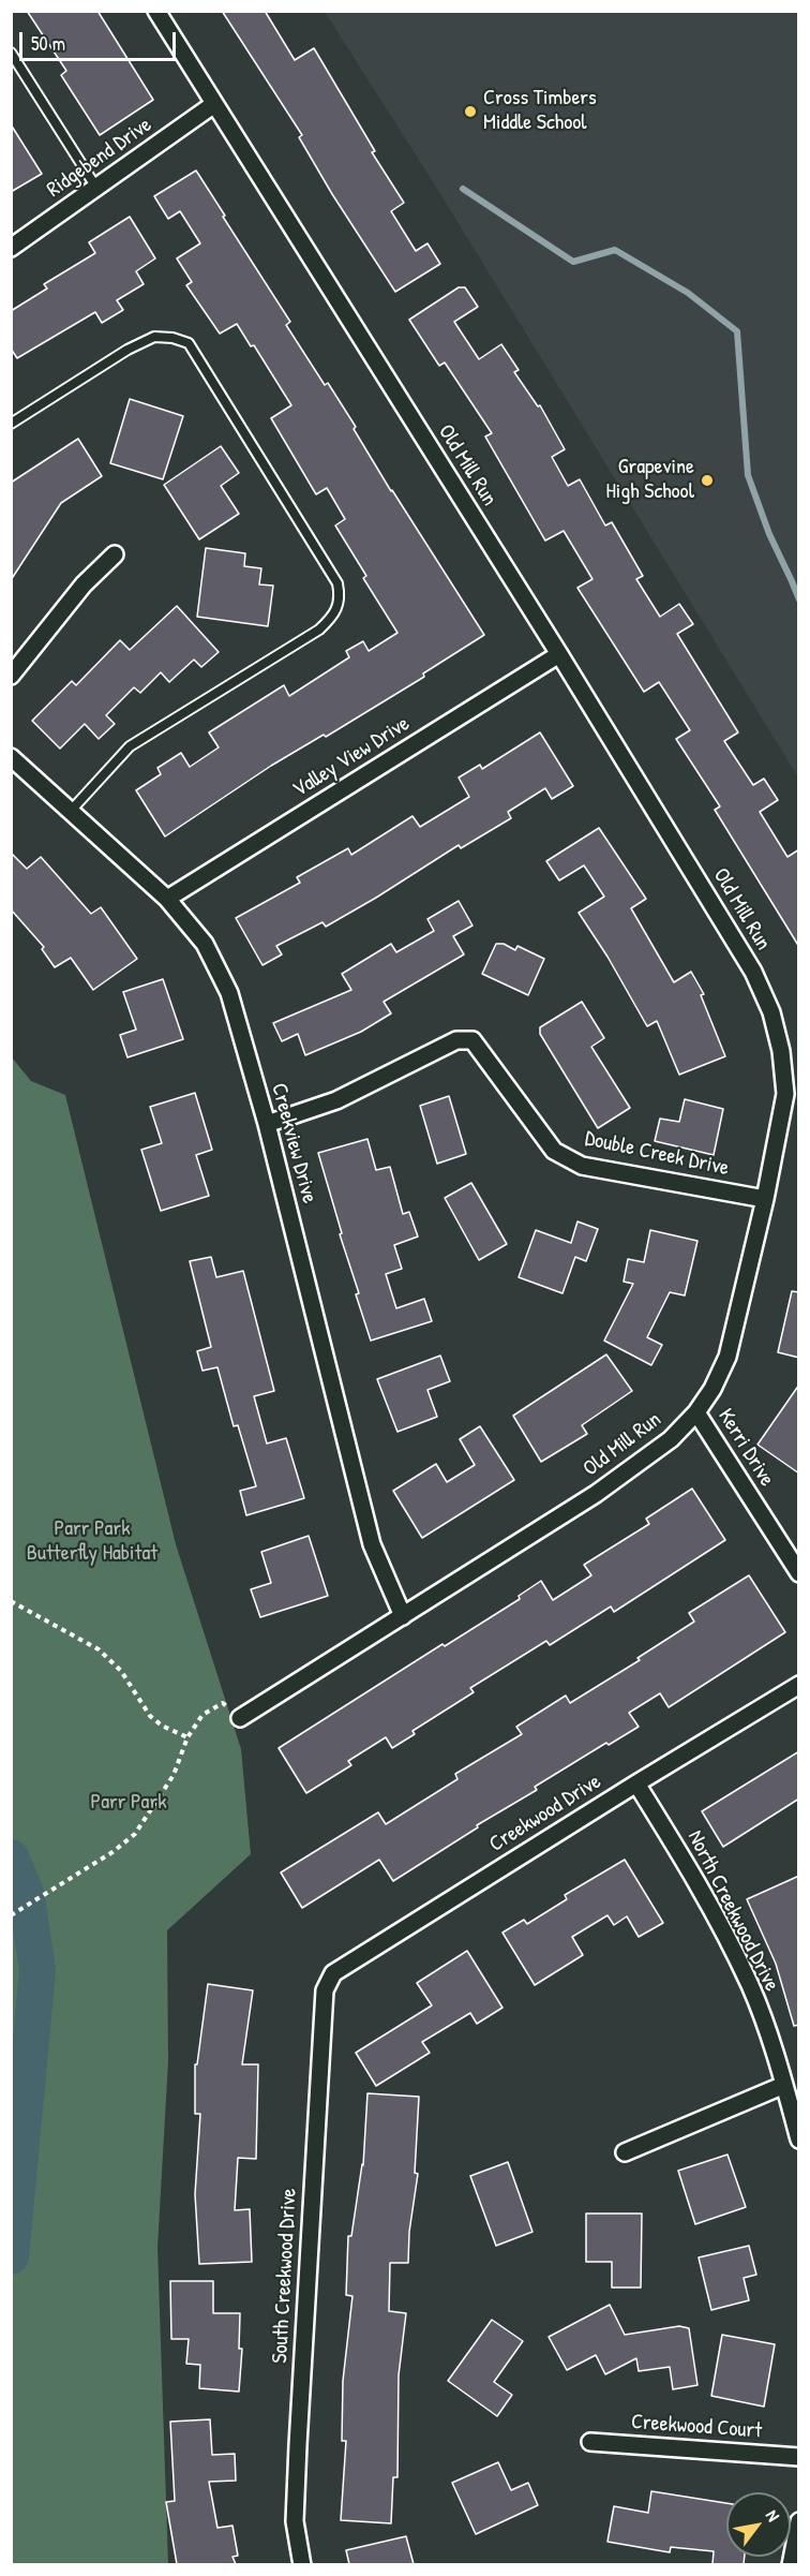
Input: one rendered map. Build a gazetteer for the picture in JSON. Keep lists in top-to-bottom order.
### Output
{
  "streets": {
    "street": [
      "Ridgebend Drive",
      "Old Mill Run",
      "Valley View Drive",
      "Creekview Drive",
      "Double Creek Drive",
      "Kerri Drive",
      "Creekwood Drive",
      "North Creekwood Drive",
      "South Creekwood Drive",
      "Creekwood Court"
    ]
  },
  "crossings": [
    ["Ridgebend Drive", "Old Mill Run"],
    ["Old Mill Run", "Valley View Drive"],
    ["Old Mill Run", "Creekview Drive"],
    ["Old Mill Run", "Double Creek Drive"],
    ["Old Mill Run", "Kerri Drive"],
    ["Valley View Drive", "Creekview Drive"],
    ["Creekview Drive", "Double Creek Drive"],
    ["Creekwood Drive", "North Creekwood Drive"],
    ["Creekwood Drive", "South Creekwood Drive"]
  ],
  "parks": ["Parr Park Butterfly Habitat", "Parr Park"],
  "places": ["Cross Timbers Middle School", "Grapevine High School"],
  "scale_bar": "50 m",
  "north": "top right"
}
